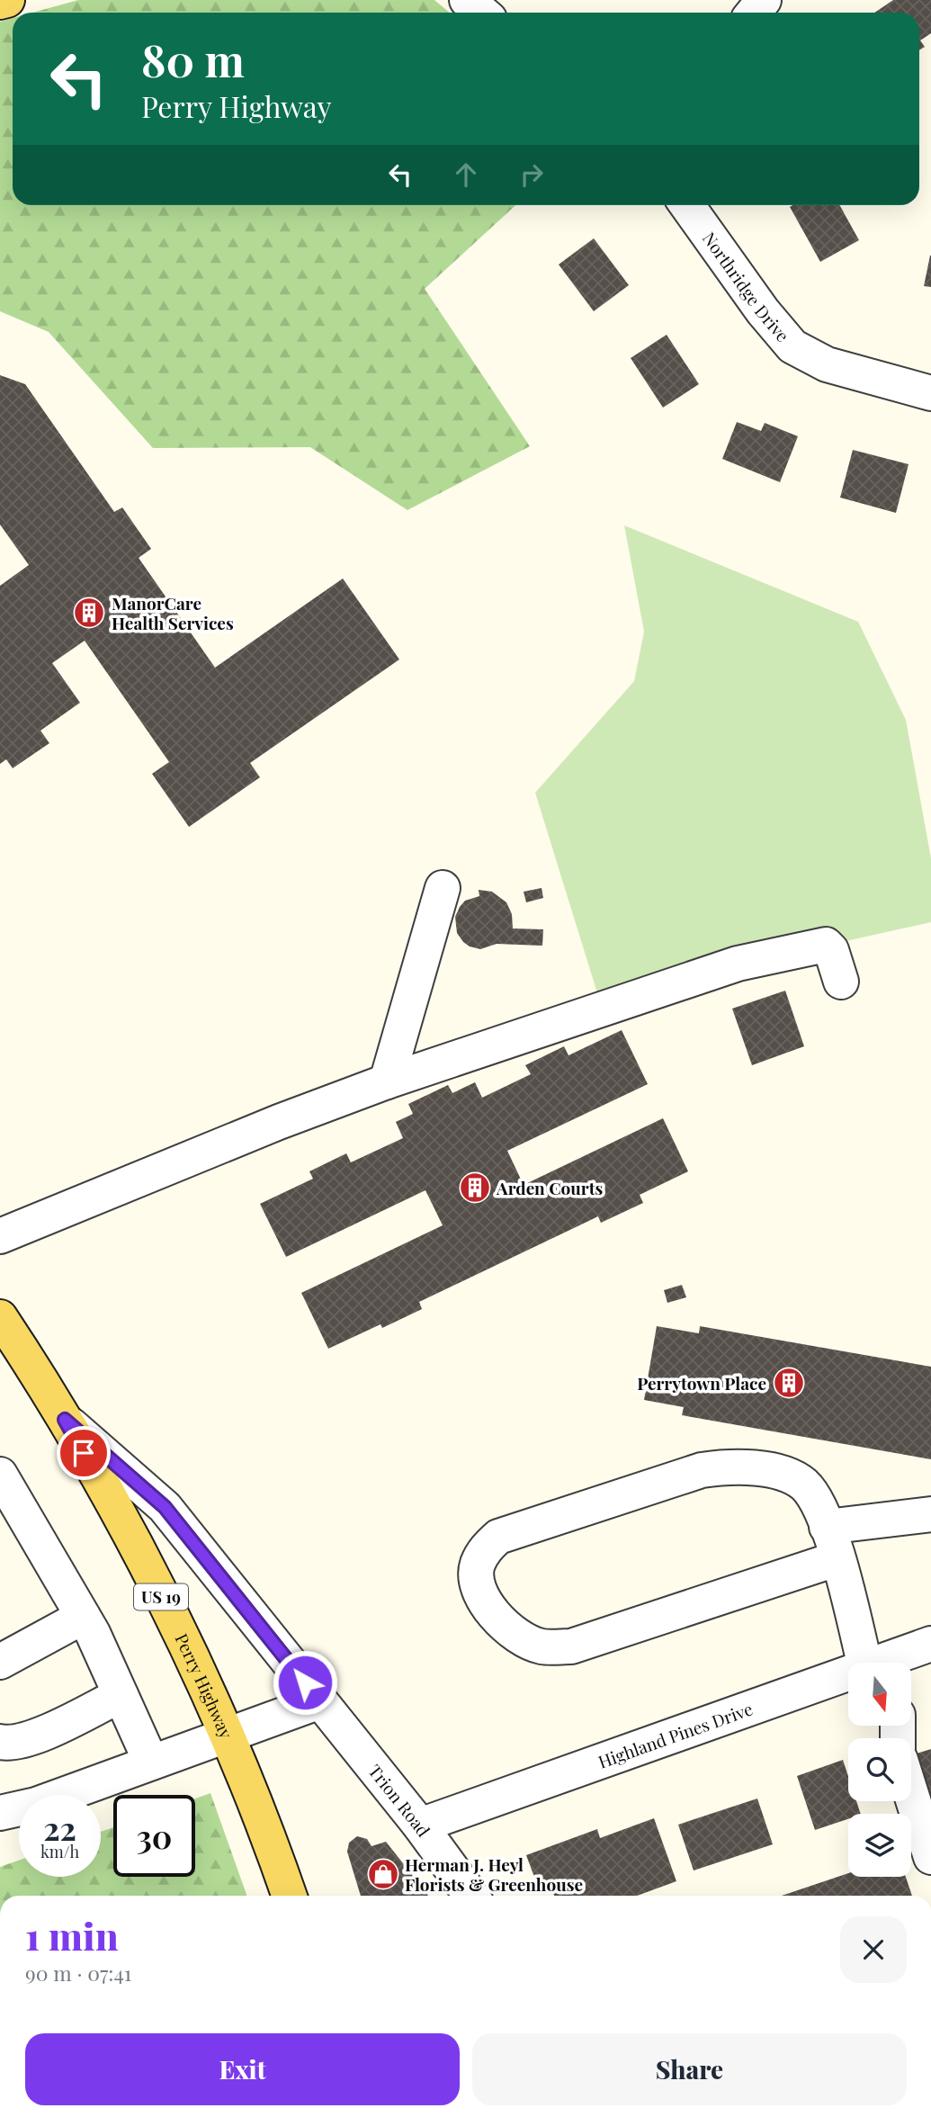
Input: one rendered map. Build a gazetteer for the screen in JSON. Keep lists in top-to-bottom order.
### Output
{
  "streets": {
    "main road": ["US 19", "Perry Highway"],
    "street": ["Northridge Drive", "Highland Pines Drive", "Trion Road"]
  },
  "crossings": [
    ["Perry Highway", "Trion Road"],
    ["Highland Pines Drive", "Trion Road"]
  ],
  "places": {
    "building": ["ManorCare Health Services", "Arden Courts", "Perrytown Place"],
    "shop": ["Herman J. Heyl Florists & Greenhouse"]
  },
  "north": "bottom",
  "page": {
    "turn": ["80 m", "Perry Highway"],
    "speed": "22 km/h",
    "limit": "30",
    "heading": ["1 min", "90 m · 07:41"],
    "buttons": ["Exit", "Share"]
  }
}
